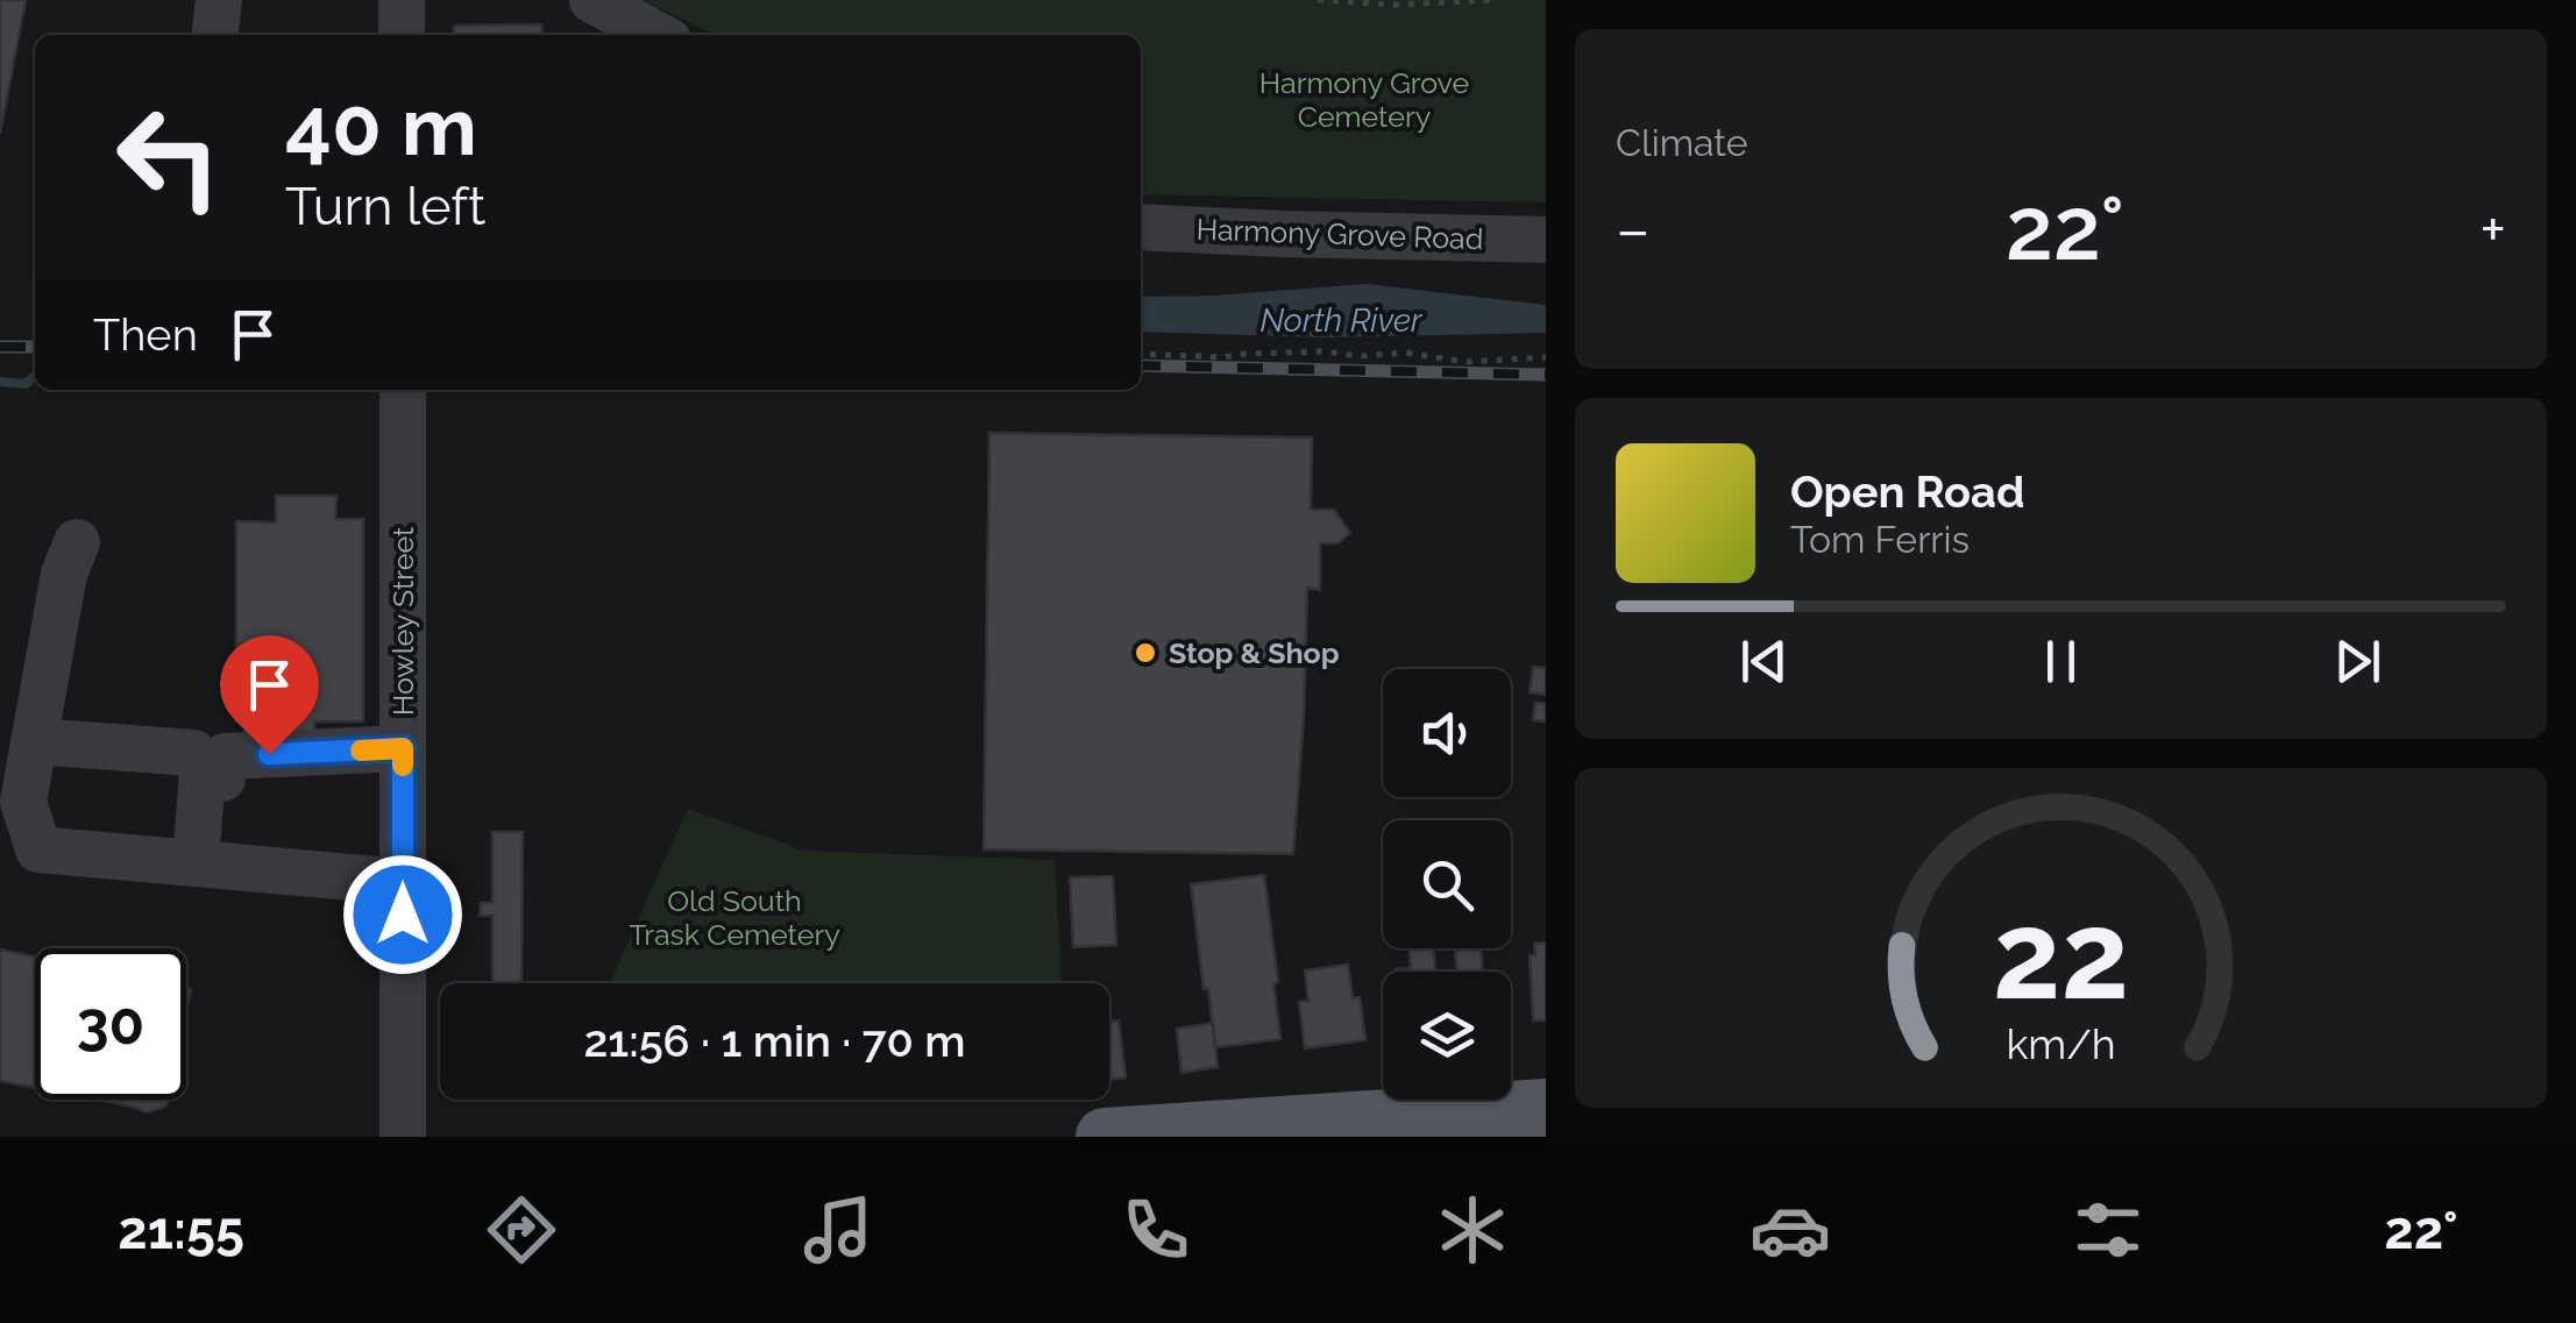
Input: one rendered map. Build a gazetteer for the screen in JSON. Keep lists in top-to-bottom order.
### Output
{
  "streets": {
    "street": ["Harmony Grove Road", "Howley Street"]
  },
  "water": ["North River"],
  "parks": ["Harmony Grove Cemetery", "Old South Trask Cemetery"],
  "places": ["Stop & Shop"],
  "page": {
    "tile": "Climate",
    "turn": ["40 m", "Turn left"],
    "heat": ["−", "22°", "+"],
    "then": "Then",
    "song": ["Open Road", "Tom Ferris"],
    "limit": "30",
    "trip": "21:56 · 1 min · 70 m",
    "tabs": ["21:55", "22°"],
    "gauge": ["22", "km/h"]
  }
}
